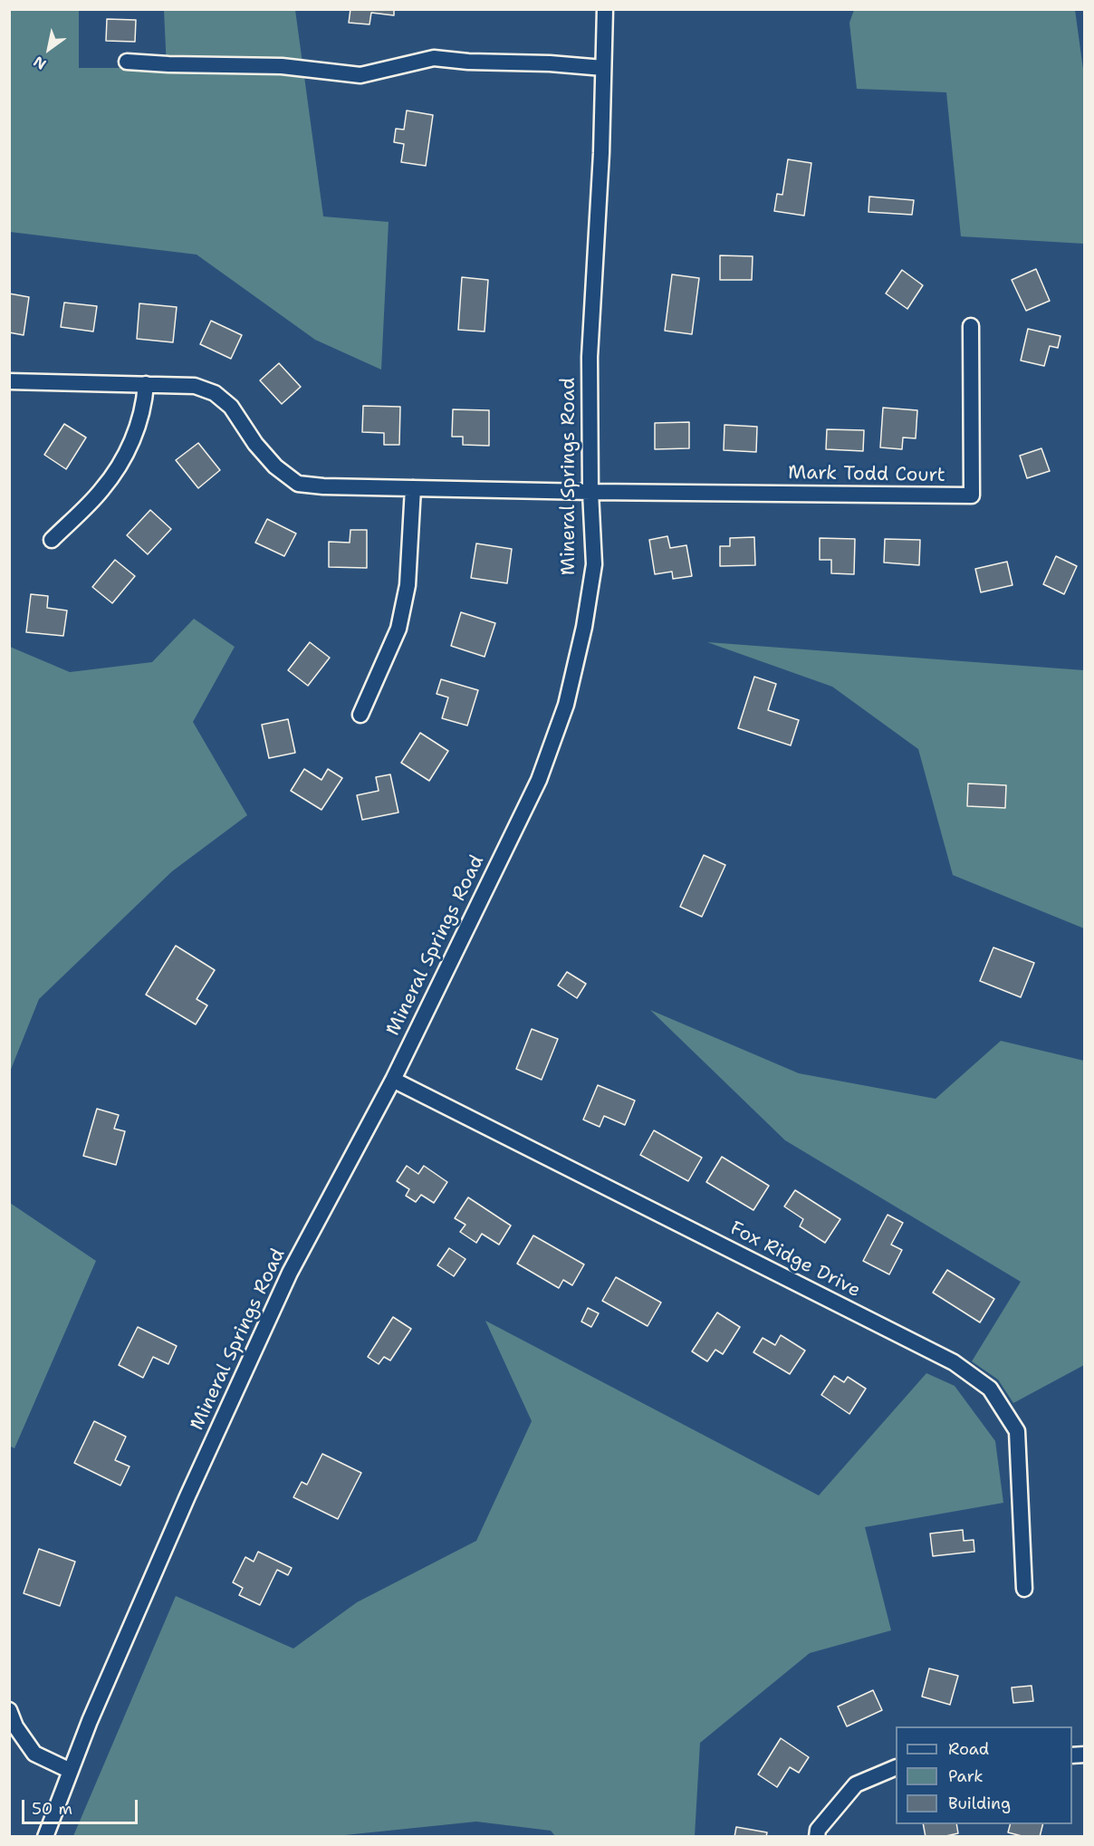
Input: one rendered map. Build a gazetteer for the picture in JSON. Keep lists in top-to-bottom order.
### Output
{
  "streets": {
    "street": ["Mark Todd Court", "Mineral Springs Road", "Fox Ridge Drive"]
  },
  "crossings": [
    ["Mark Todd Court", "Mineral Springs Road"],
    ["Mineral Springs Road", "Fox Ridge Drive"]
  ],
  "legend": ["Road", "Park", "Building"],
  "scale_bar": "50 m",
  "north": "bottom left"
}
